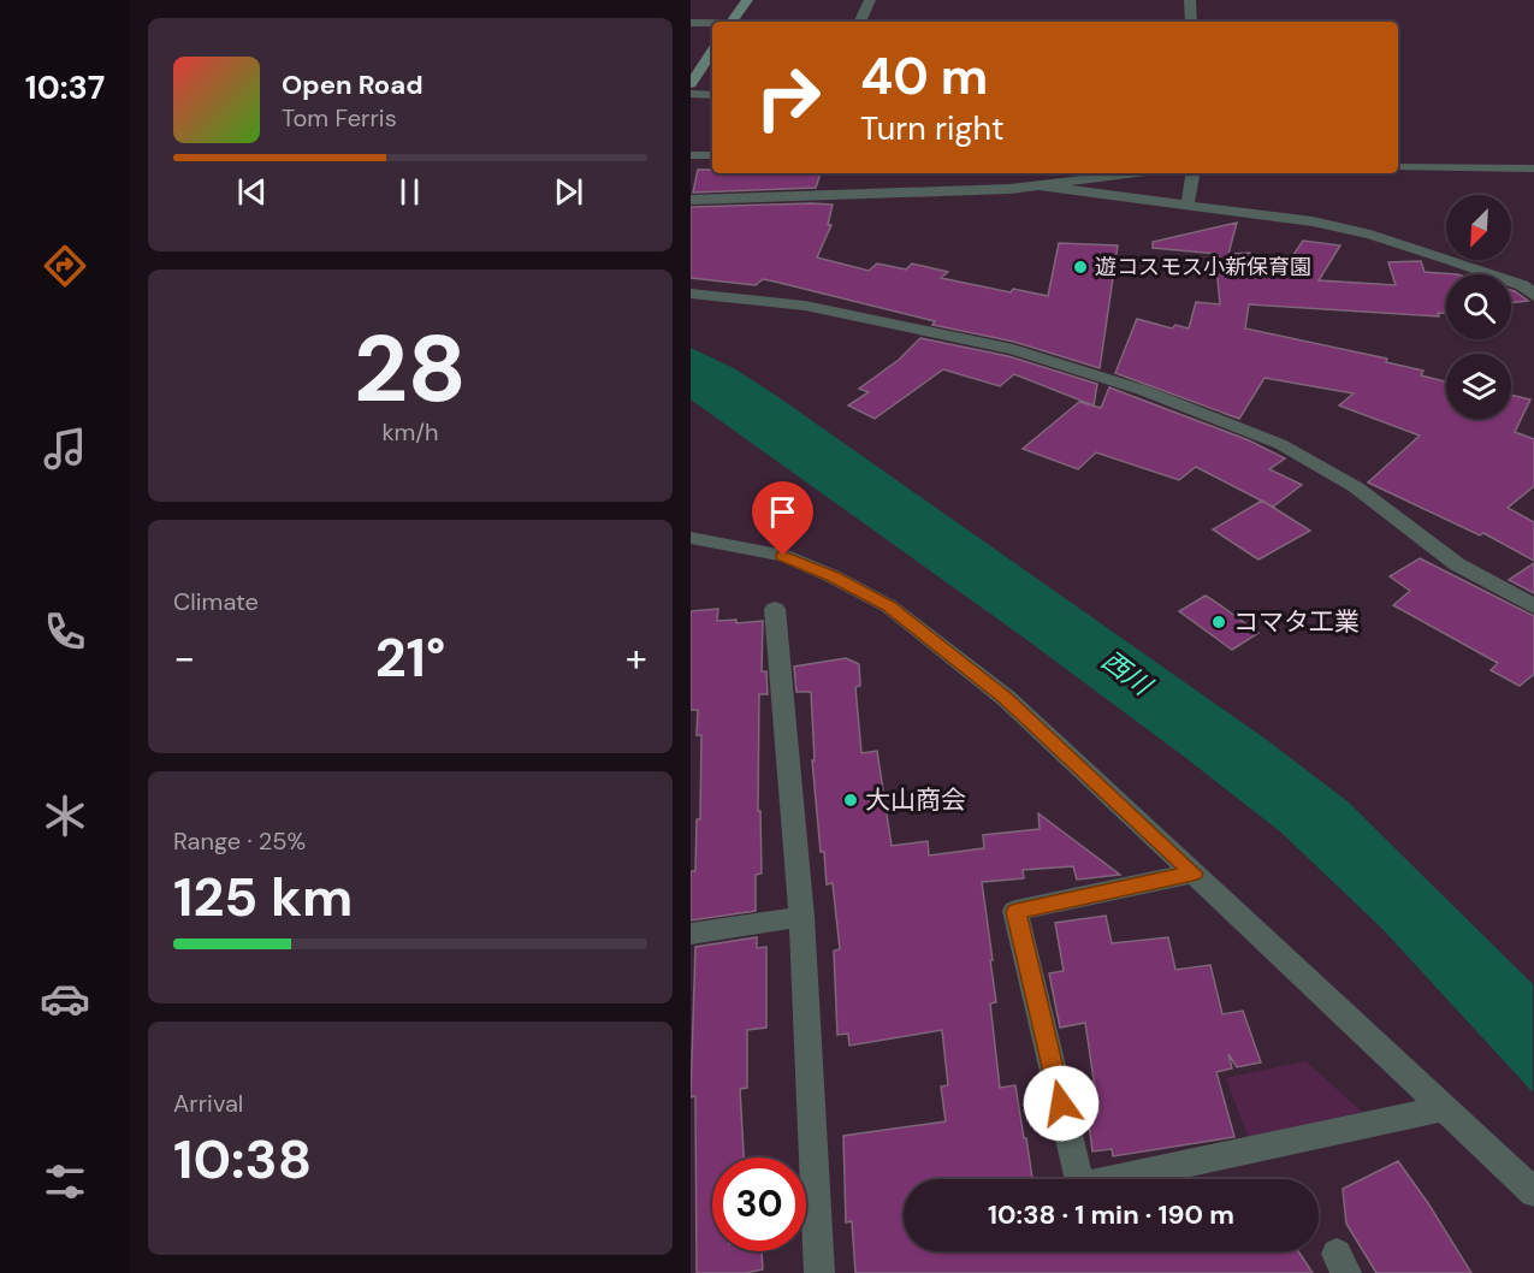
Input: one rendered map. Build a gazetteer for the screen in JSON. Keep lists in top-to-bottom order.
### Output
{
  "water": ["西川"],
  "places": ["遊コスモス小新保育園", "コマタ工業", "大山商会"],
  "north": "bottom left",
  "page": {
    "tabs": "10:37",
    "turn": ["40 m", "Turn right"],
    "song": ["Open Road", "Tom Ferris"],
    "tile": [
      ["28", "km/h"],
      "Climate",
      ["Range · 25%", "125 km"],
      ["Arrival", "10:38"]
    ],
    "heat": ["−", "21°", "+"],
    "limit": "30",
    "trip": "10:38 · 1 min · 190 m"
  }
}
